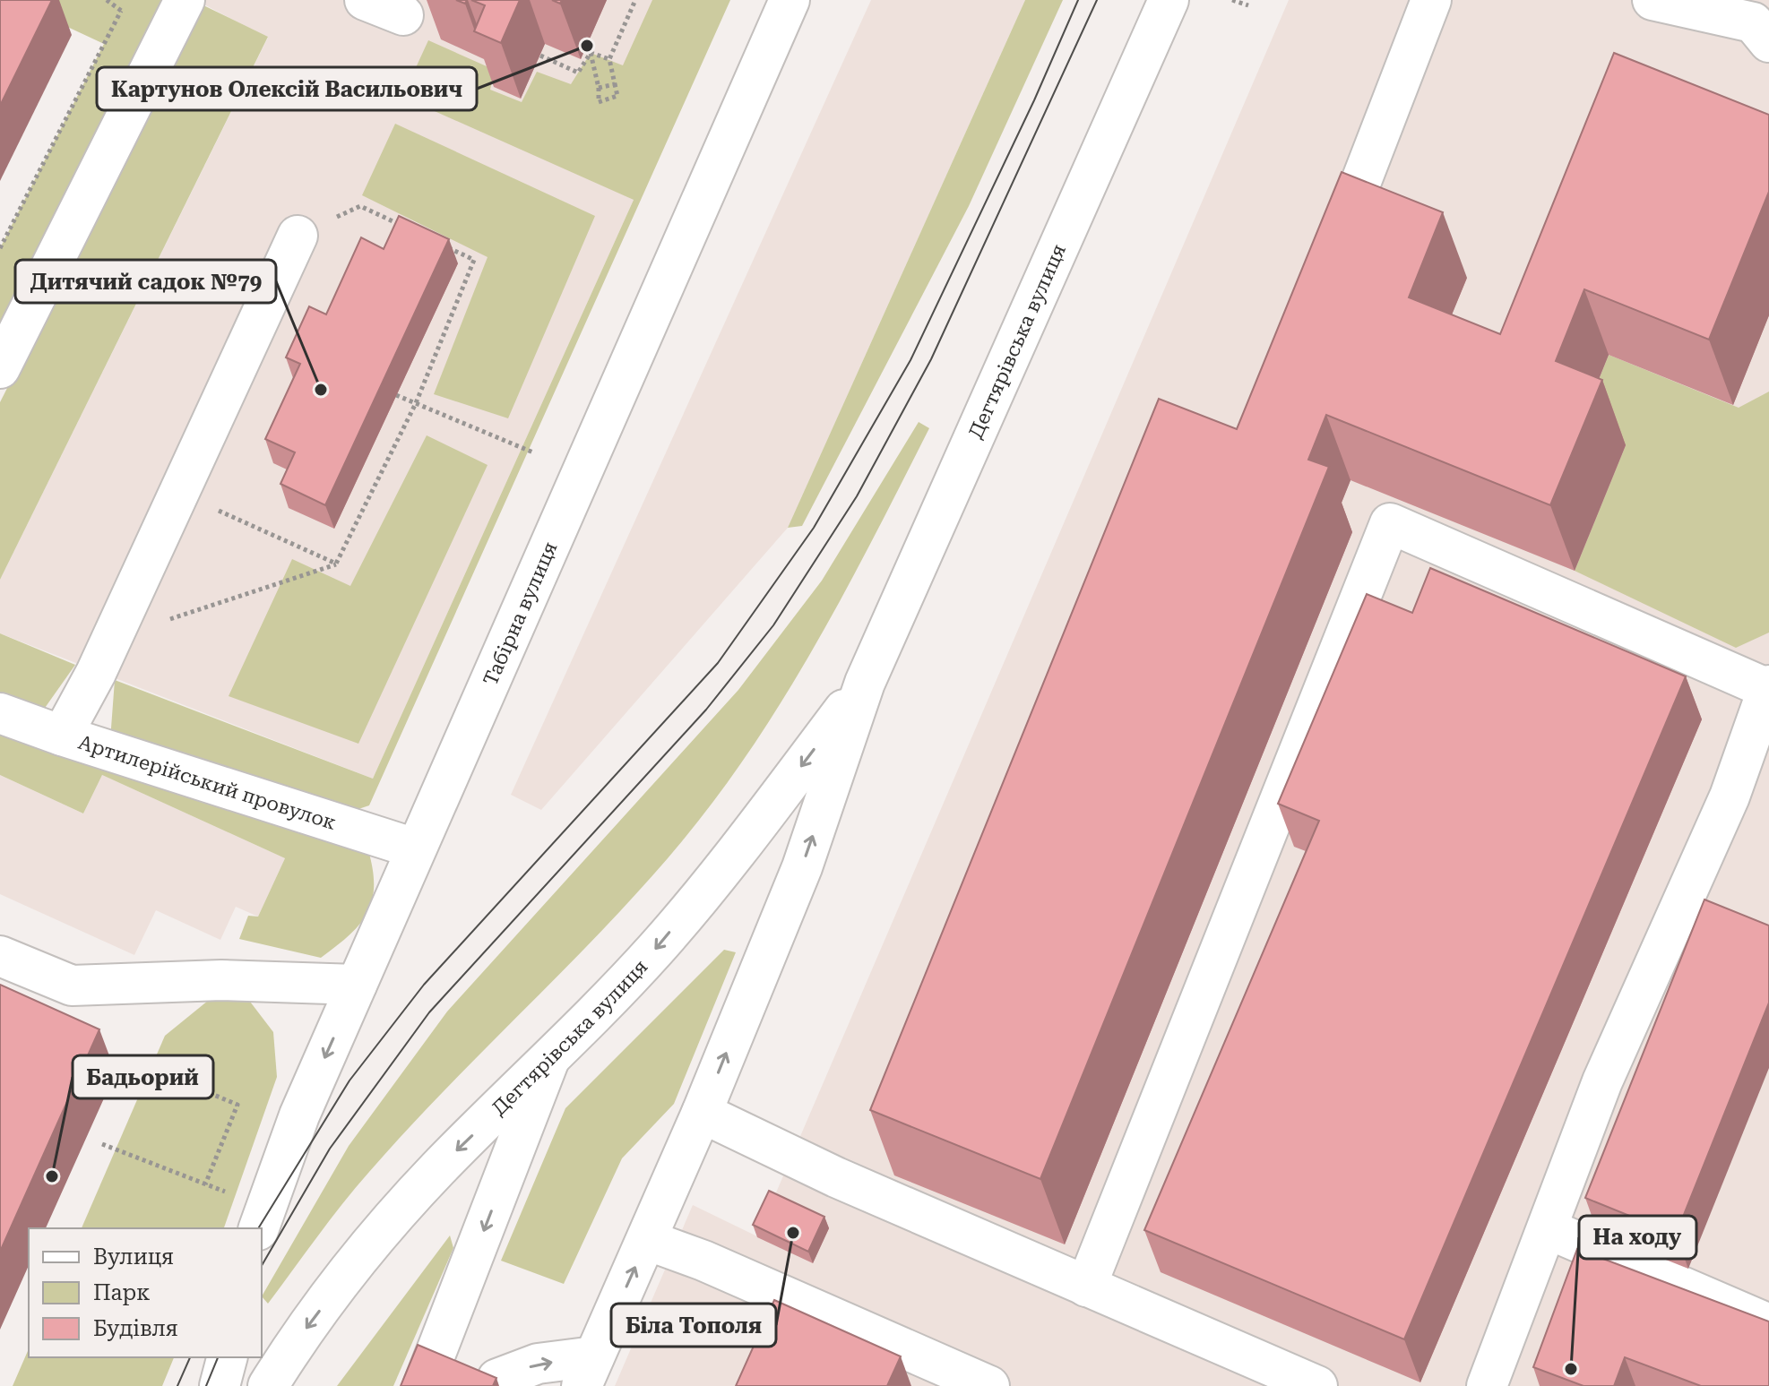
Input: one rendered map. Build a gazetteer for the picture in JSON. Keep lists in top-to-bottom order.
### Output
{
  "streets": {
    "main road": ["Дегтярівська вулиця", "Табірна вулиця", "Артилерійський провулок"]
  },
  "crossings": [
    ["Табірна вулиця", "Артилерійський провулок"]
  ],
  "places": [
    "Картунов Олексій Васильович",
    "Дитячий садок №79",
    "Бадьорий",
    "Біла Тополя",
    "На ходу"
  ],
  "legend": ["Вулиця", "Парк", "Будівля"]
}
